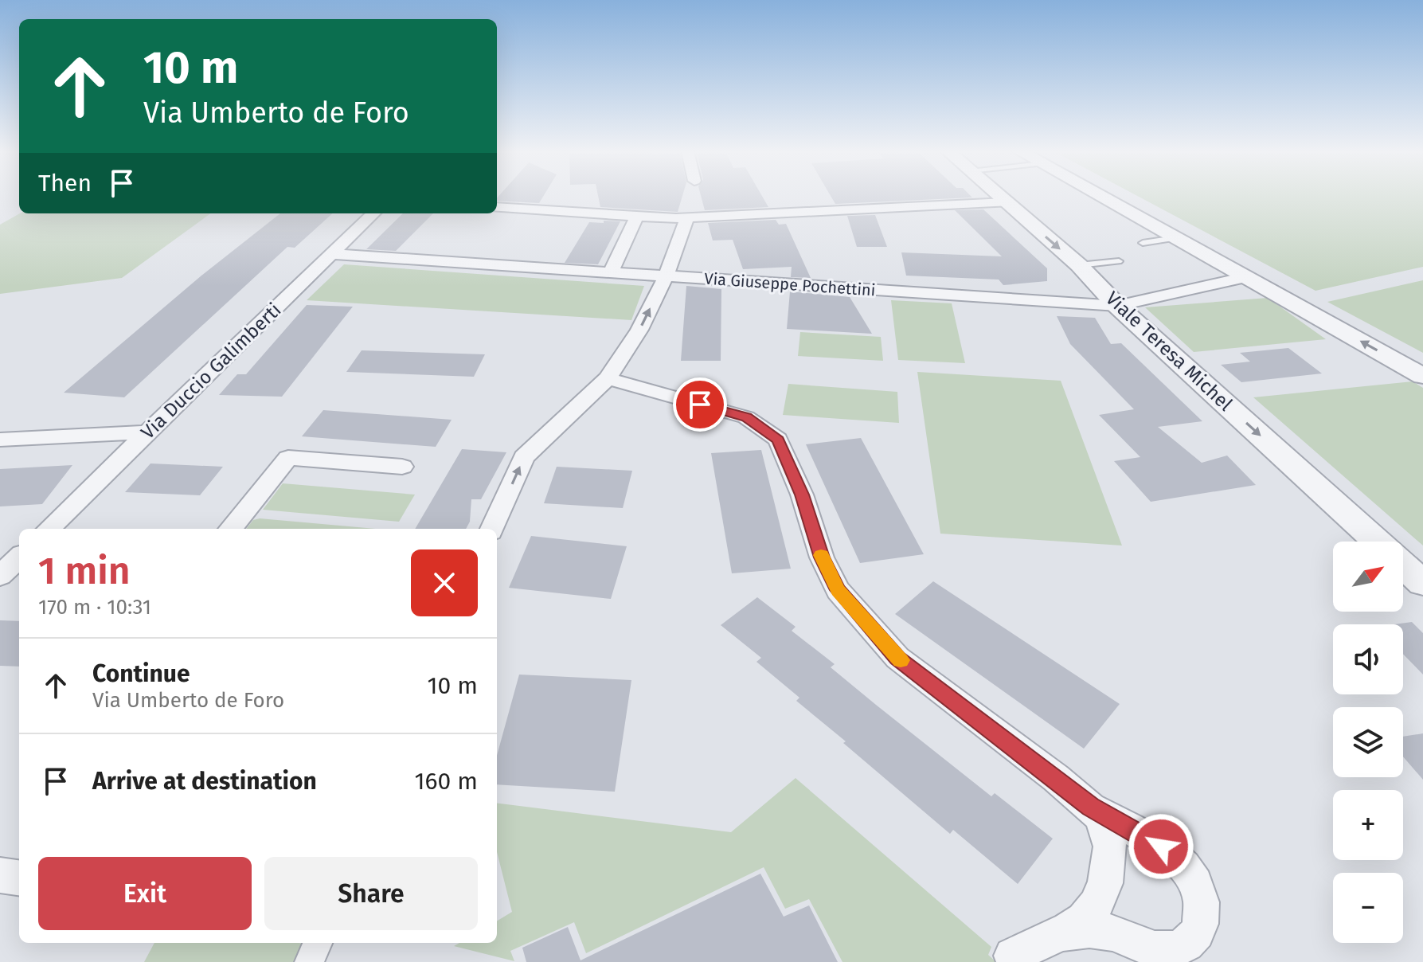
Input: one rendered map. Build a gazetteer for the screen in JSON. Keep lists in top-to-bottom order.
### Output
{
  "streets": {
    "street": ["Via Giuseppe Pochettini", "Viale Teresa Michel", "Via Duccio Galimberti"]
  },
  "crossings": [
    ["Via Giuseppe Pochettini", "Viale Teresa Michel"],
    ["Via Giuseppe Pochettini", "Via Duccio Galimberti"]
  ],
  "north": "top right",
  "page": {
    "turn": ["10 m", "Via Umberto de Foro"],
    "then": "Then",
    "heading": ["1 min", "170 m · 10:31"],
    "map_buttons": ["+", "−"],
    "list": [
      {
        "name": "Continue",
        "note": "Via Umberto de Foro",
        "value": "10 m"
      },
      {
        "name": "Arrive at destination",
        "value": "160 m"
      }
    ],
    "buttons": ["Exit", "Share"]
  }
}
